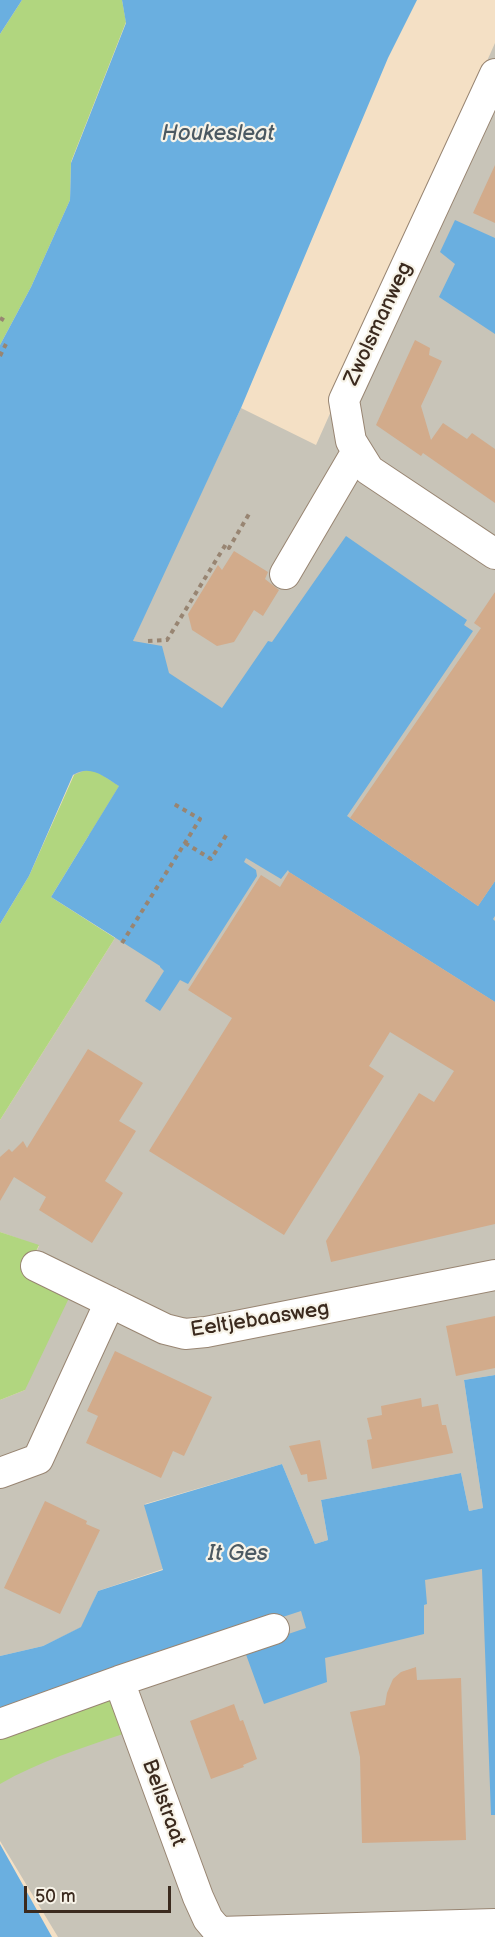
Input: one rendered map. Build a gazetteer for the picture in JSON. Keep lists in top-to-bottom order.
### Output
{
  "streets": {
    "street": ["Zwolsmanweg", "Eeltjebaasweg", "Bellstraat"]
  },
  "water": ["Houkesleat", "It Ges"],
  "scale_bar": "50 m"
}
